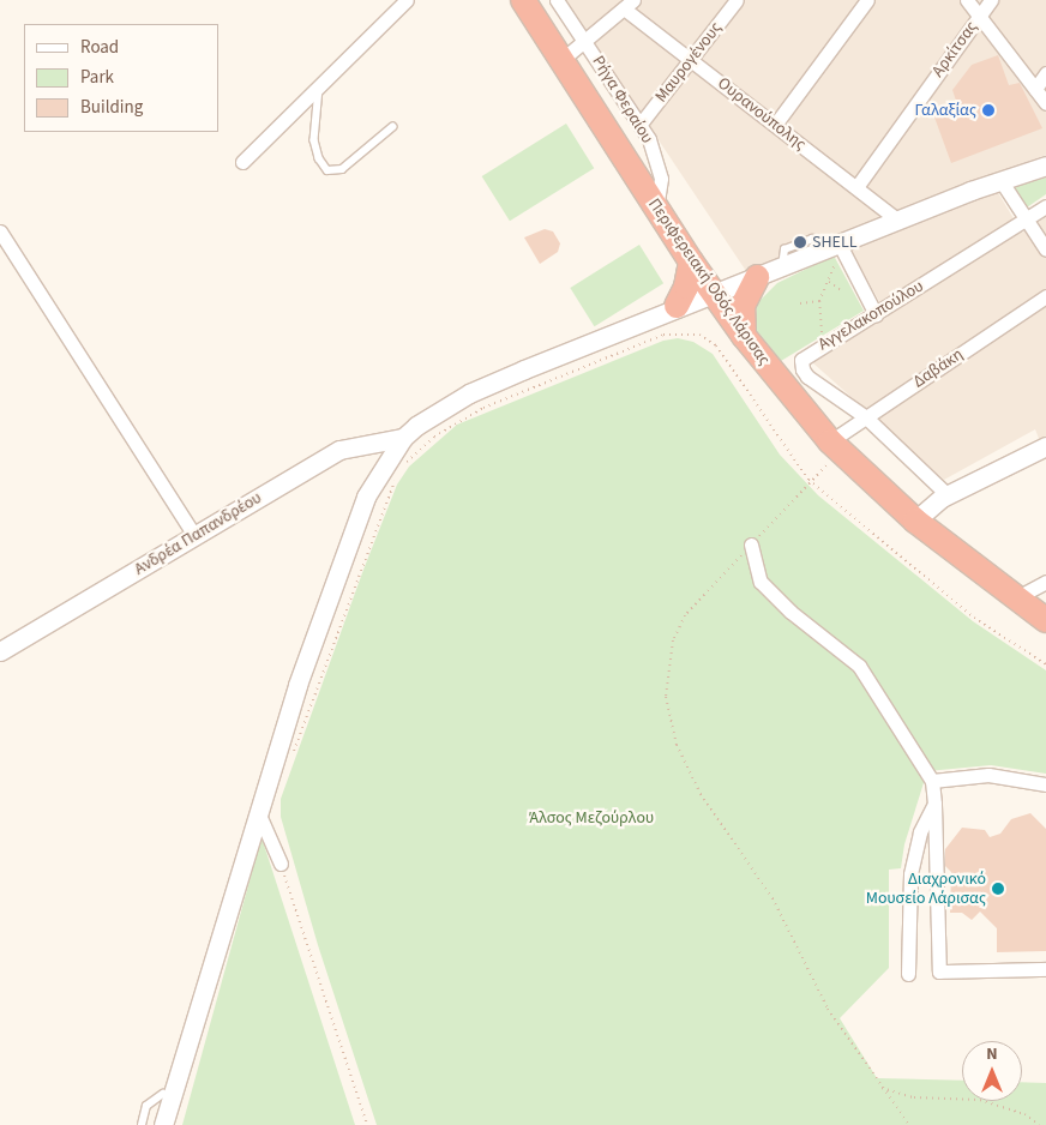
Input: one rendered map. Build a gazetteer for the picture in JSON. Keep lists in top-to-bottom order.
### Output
{
  "streets": {
    "highway": ["Περιφερειακή Οδός Λάρισας"],
    "street": [
      "Αρκίτσας",
      "Μαυρογένους",
      "Ρήγα Φεραίου",
      "Ουρανούπολης",
      "Αγγελακοπούλου",
      "Δαβάκη",
      "Ανδρέα Παπανδρέου"
    ]
  },
  "crossings": [
    ["Αρκίτσας", "Ουρανούπολης"],
    ["Μαυρογένους", "Ρήγα Φεραίου"],
    ["Μαυρογένους", "Ουρανούπολης"],
    ["Ρήγα Φεραίου", "Περιφερειακή Οδός Λάρισας"],
    ["Περιφερειακή Οδός Λάρισας", "Δαβάκη"],
    ["Αγγελακοπούλου", "Δαβάκη"]
  ],
  "parks": ["Άλσος Μεζούρλου"],
  "places": ["Γαλαξίας", "SHELL", "Διαχρονικό Μουσείο Λάρισας"],
  "legend": ["Road", "Park", "Building"],
  "north": "top"
}
